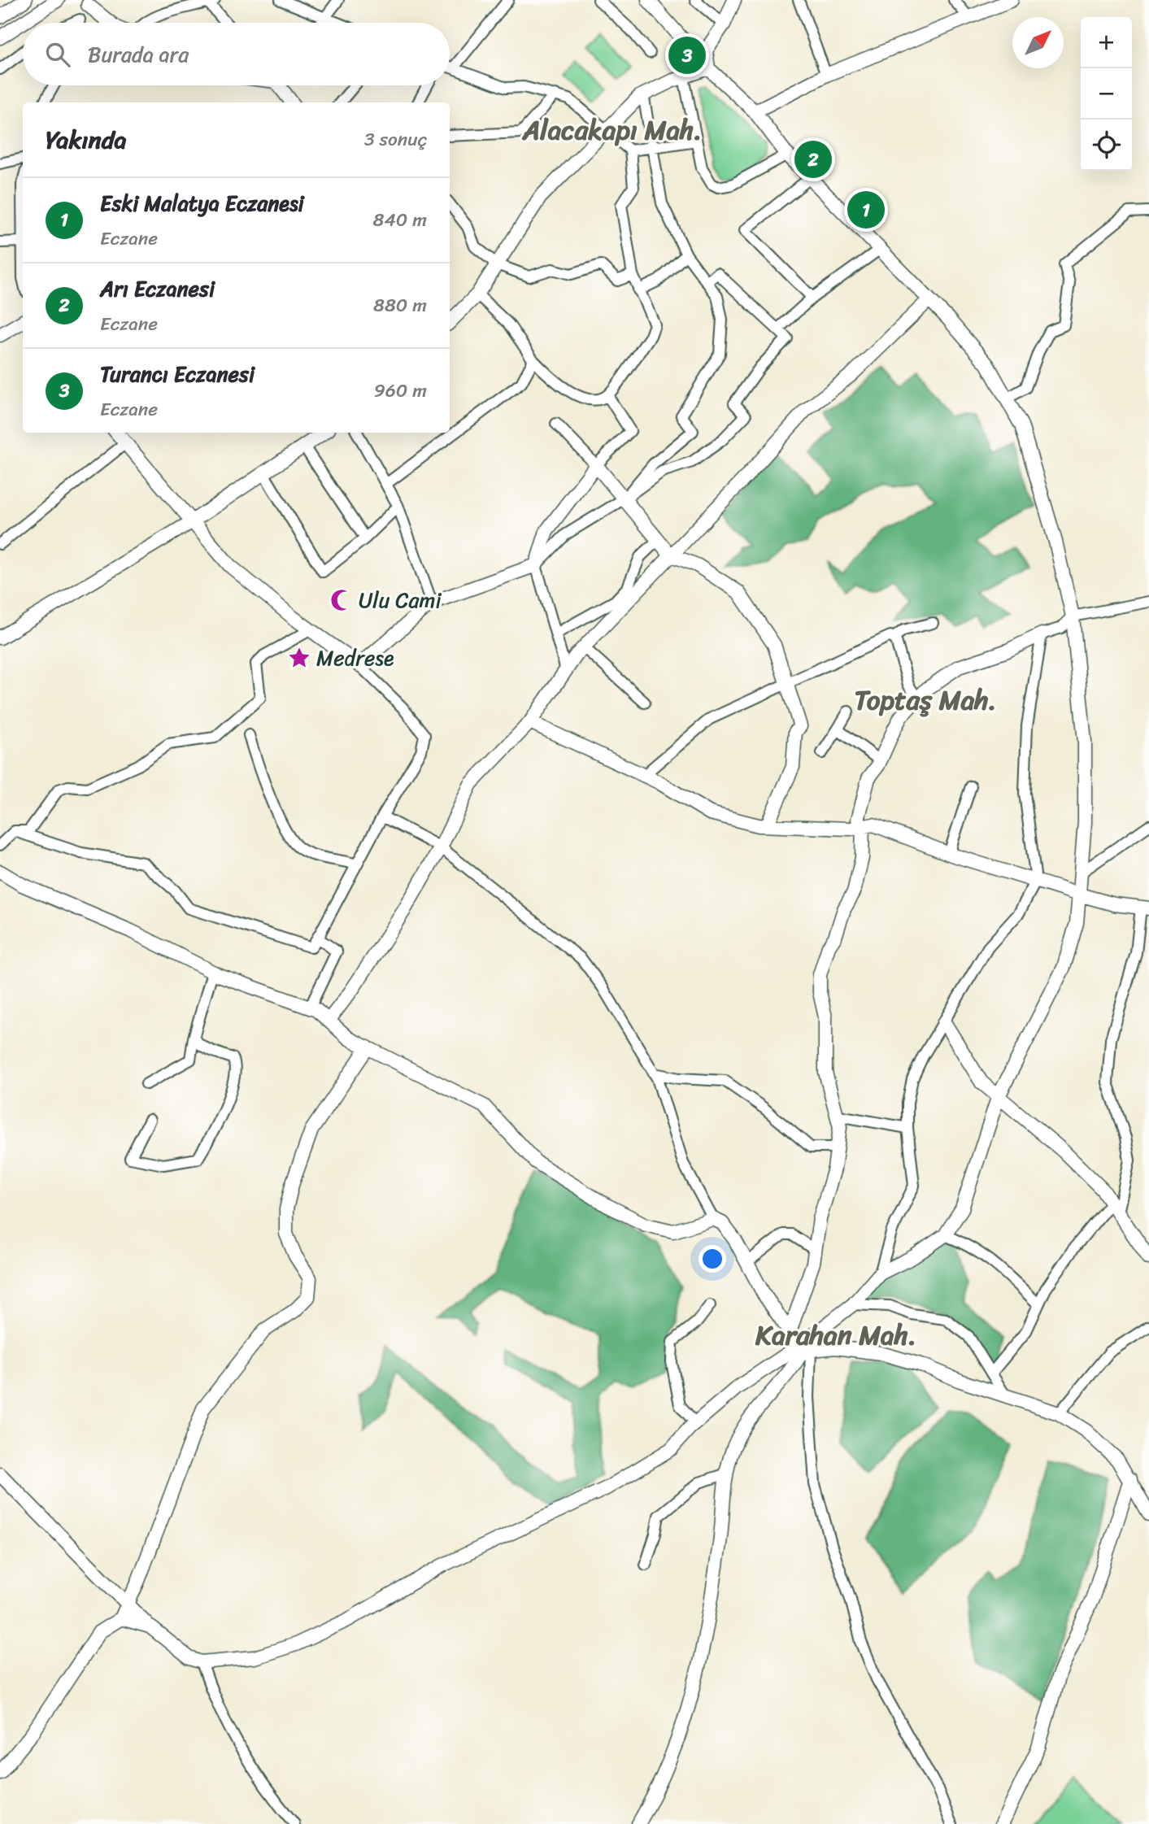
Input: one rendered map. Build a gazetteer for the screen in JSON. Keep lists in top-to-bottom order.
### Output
{
  "districts": ["Alacakapı Mah.", "Toptaş Mah.", "Karahan Mah."],
  "places": {
    "mosque": ["Ulu Cami"],
    "place": ["Medrese"]
  },
  "north": "top right",
  "page": {
    "map_buttons": ["+", "−"],
    "search": "Burada ara",
    "pins": ["3", "2", "1"],
    "heading": ["Yakında", "3 sonuç"],
    "list": [
      {
        "mark": "1",
        "name": "Eski Malatya Eczanesi",
        "note": "Eczane",
        "value": "840 m"
      },
      {
        "mark": "2",
        "name": "Arı Eczanesi",
        "note": "Eczane",
        "value": "880 m"
      },
      {
        "mark": "3",
        "name": "Turancı Eczanesi",
        "note": "Eczane",
        "value": "960 m"
      }
    ]
  }
}
